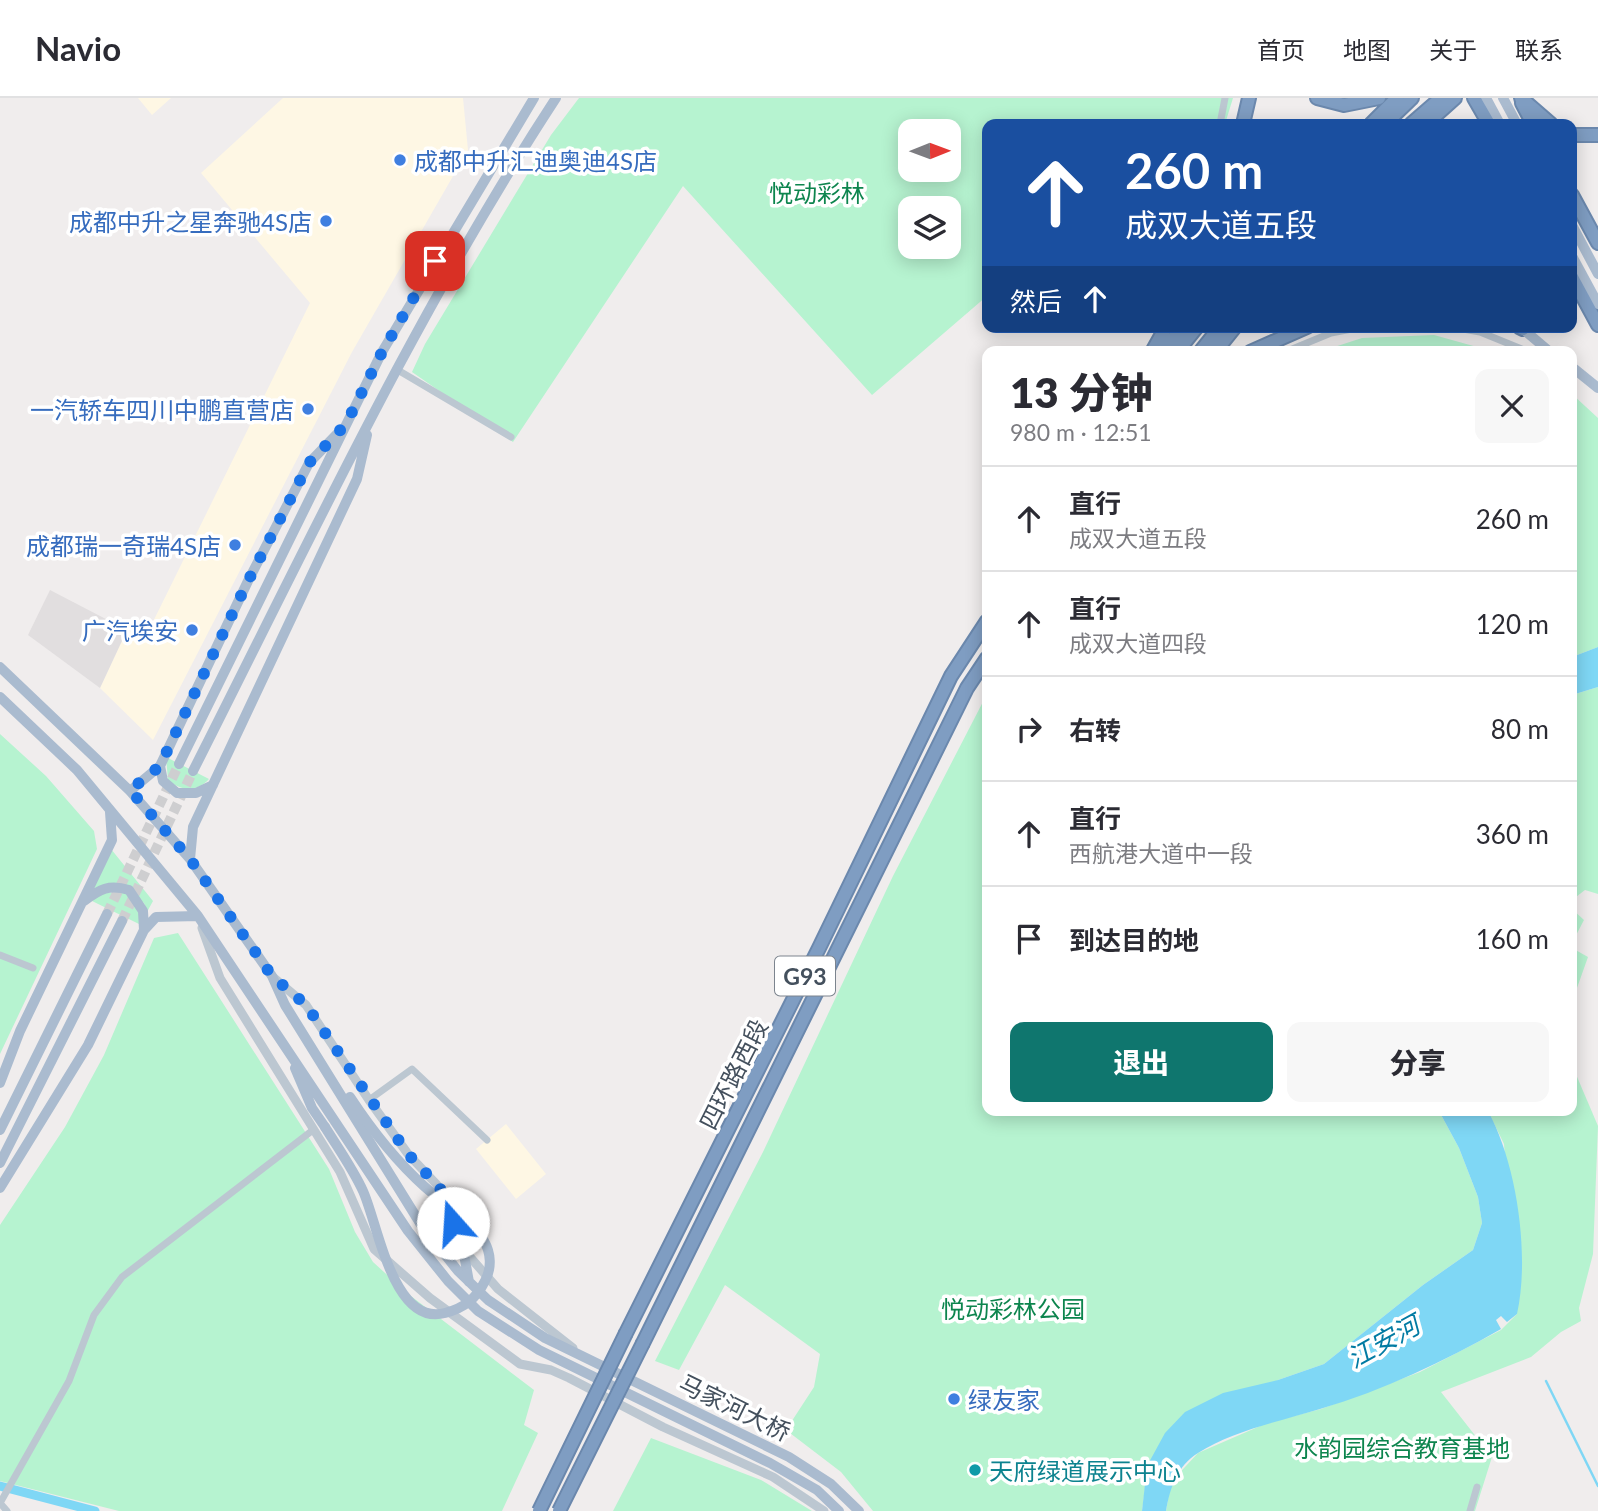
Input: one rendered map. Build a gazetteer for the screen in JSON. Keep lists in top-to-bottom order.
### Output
{
  "streets": {
    "highway": ["G93", "四环路西段"],
    "main road": ["马家河大桥"]
  },
  "water": ["江安河"],
  "parks": ["悦动彩林", "悦动彩林公园", "水韵园综合教育基地"],
  "places": [
    "成都中升汇迪奥迪4S店",
    "成都中升之星奔驰4S店",
    "一汽轿车四川中鹏直营店",
    "成都瑞一奇瑞4S店",
    "广汽埃安",
    "绿友家",
    "天府绿道展示中心"
  ],
  "north": "right",
  "page": {
    "header": "Navio",
    "nav": [
      "首页",
      "地图",
      "关于",
      "联系"
    ],
    "turn": ["260 m", "成双大道五段"],
    "then": "然后",
    "heading": ["13 分钟", "980 m · 12:51"],
    "list": [
      {
        "name": "直行",
        "note": "成双大道五段",
        "value": "260 m"
      },
      {
        "name": "直行",
        "note": "成双大道四段",
        "value": "120 m"
      },
      {
        "name": "右转",
        "value": "80 m"
      },
      {
        "name": "直行",
        "note": "西航港大道中一段",
        "value": "360 m"
      },
      {
        "name": "到达目的地",
        "value": "160 m"
      }
    ],
    "buttons": ["退出", "分享"]
  }
}
